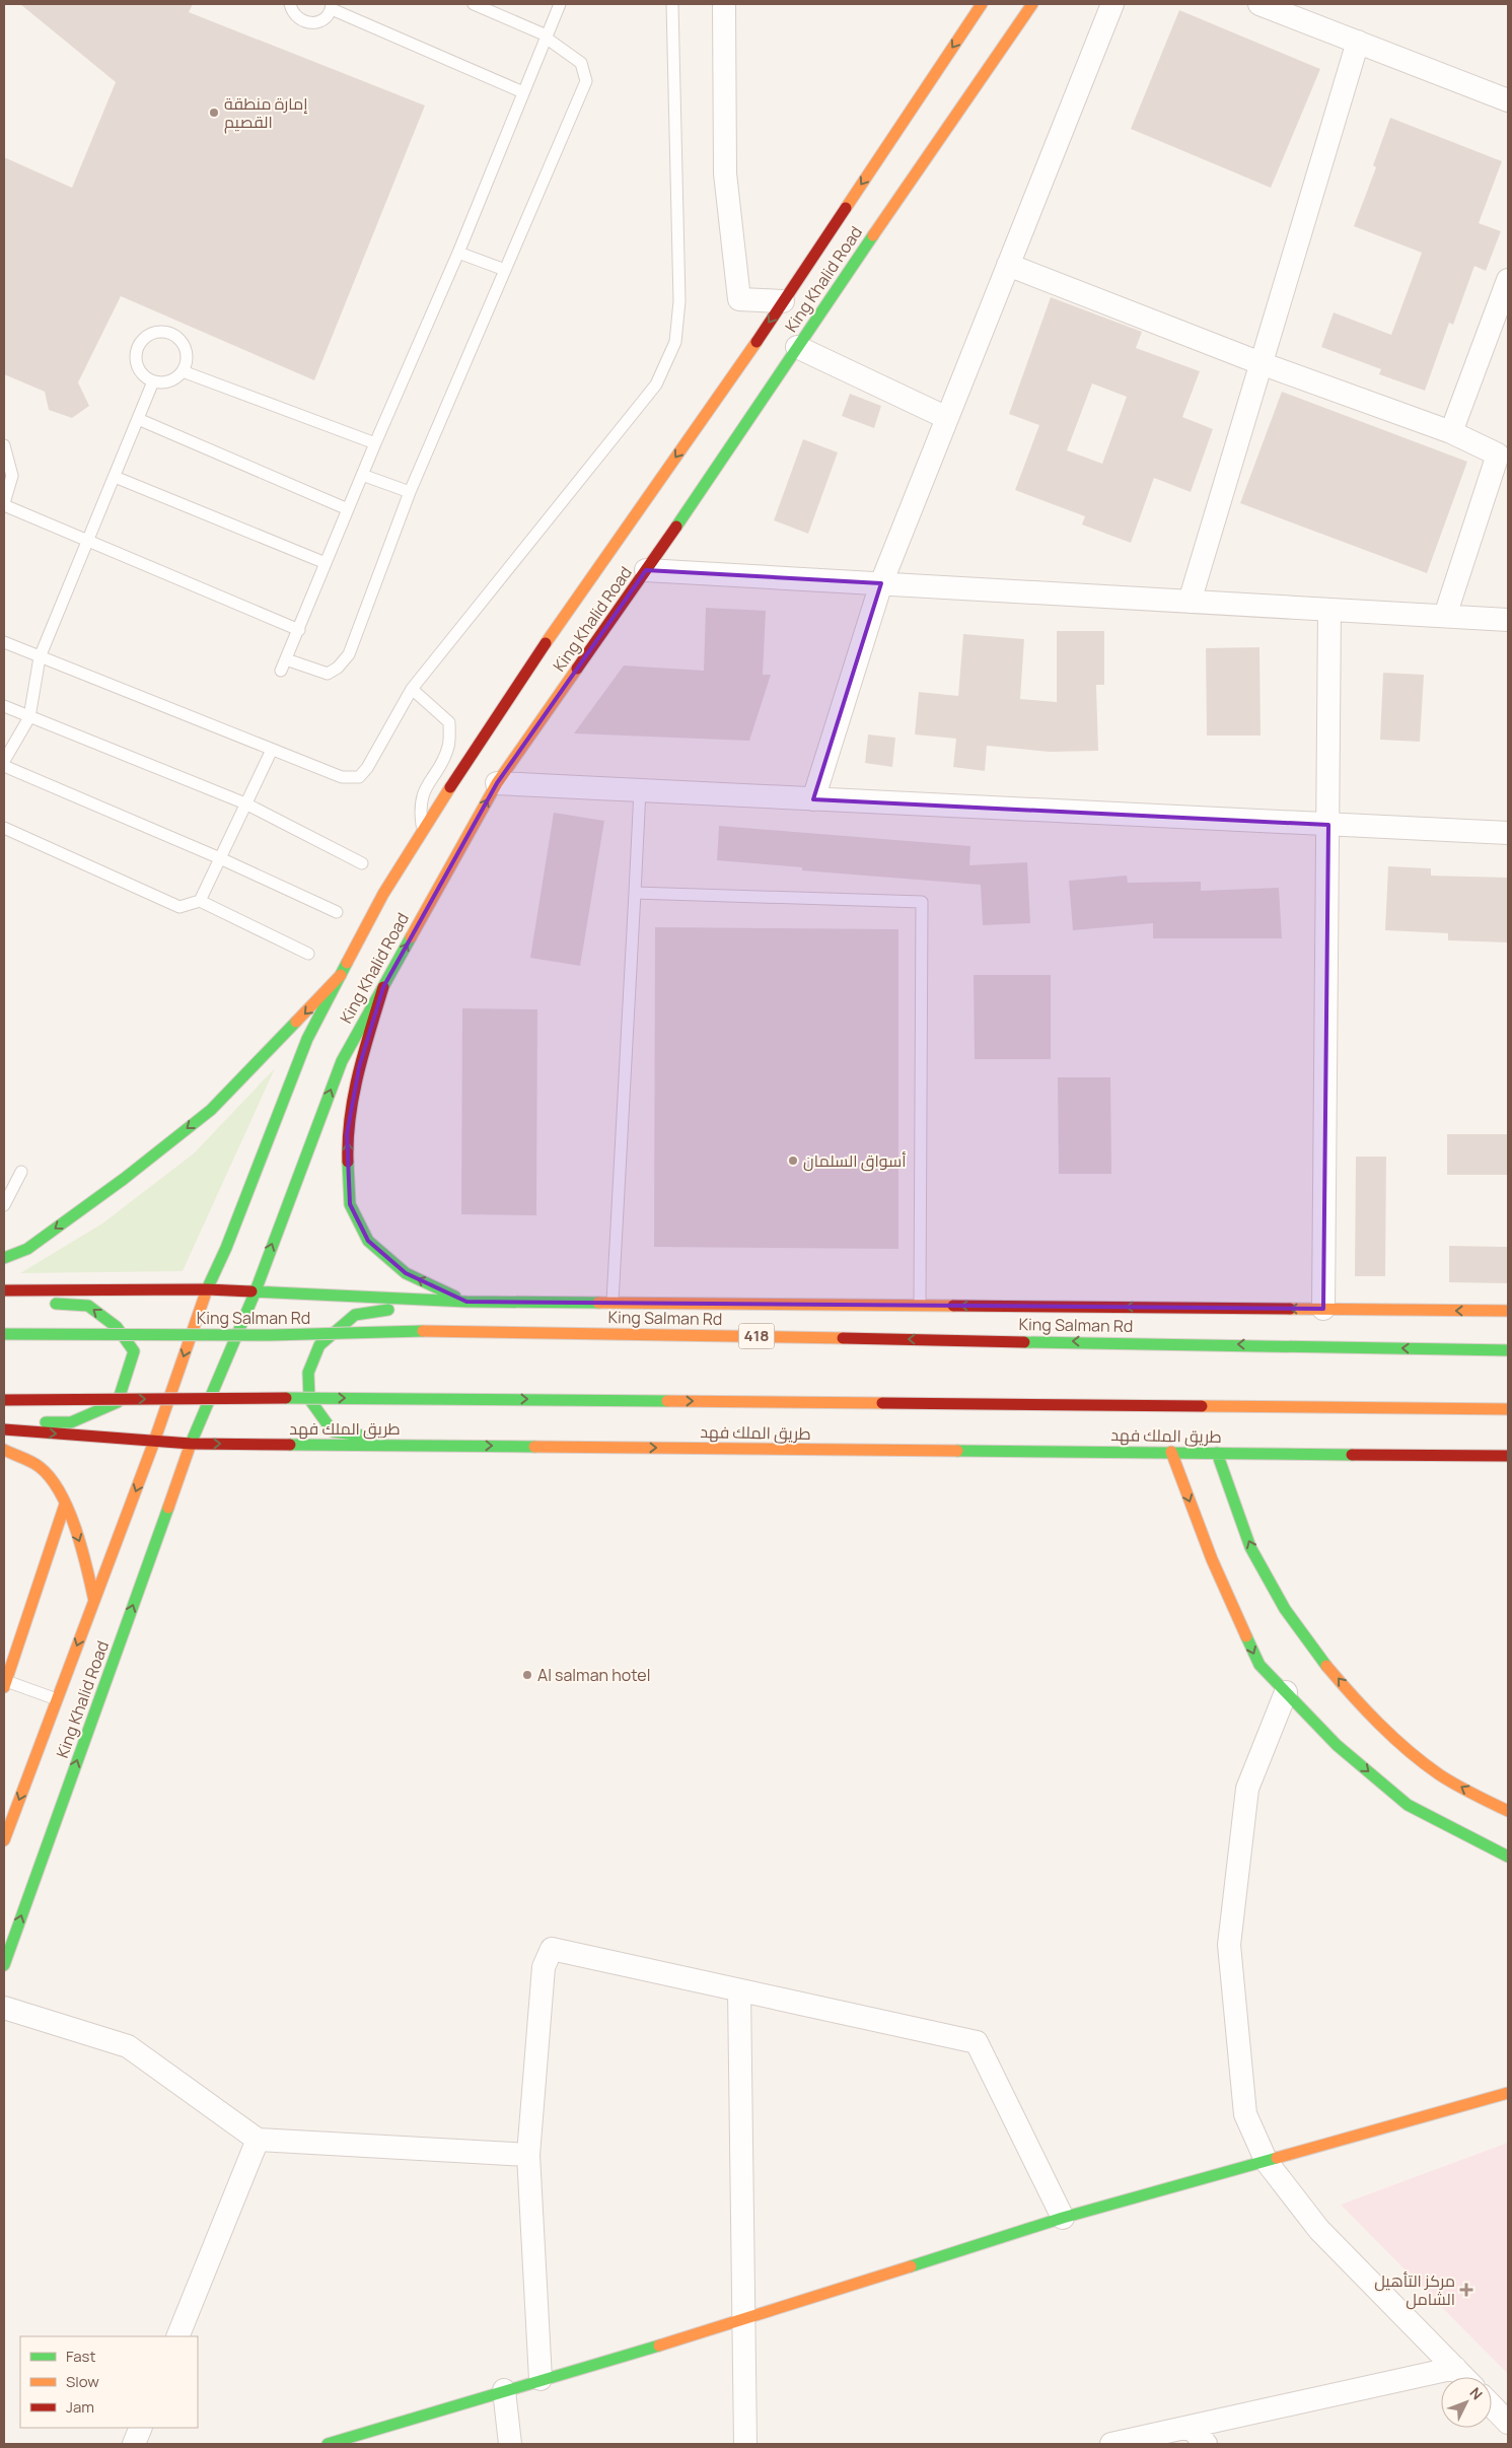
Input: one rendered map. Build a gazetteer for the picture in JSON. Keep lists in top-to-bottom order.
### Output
{
  "streets": {
    "main road": [
      "King Khalid Road",
      "King Salman Rd",
      "418",
      "طريق الملك فهد"
    ]
  },
  "crossings": [
    ["King Khalid Road", "طريق الملك فهد"]
  ],
  "places": {
    "other": ["إمارة منطقة القصيم", "أسواق السلمان", "Al salman hotel"],
    "health": ["مركز التأهيل الشامل"]
  },
  "legend": ["Fast", "Slow", "Jam"],
  "north": "top right"
}
